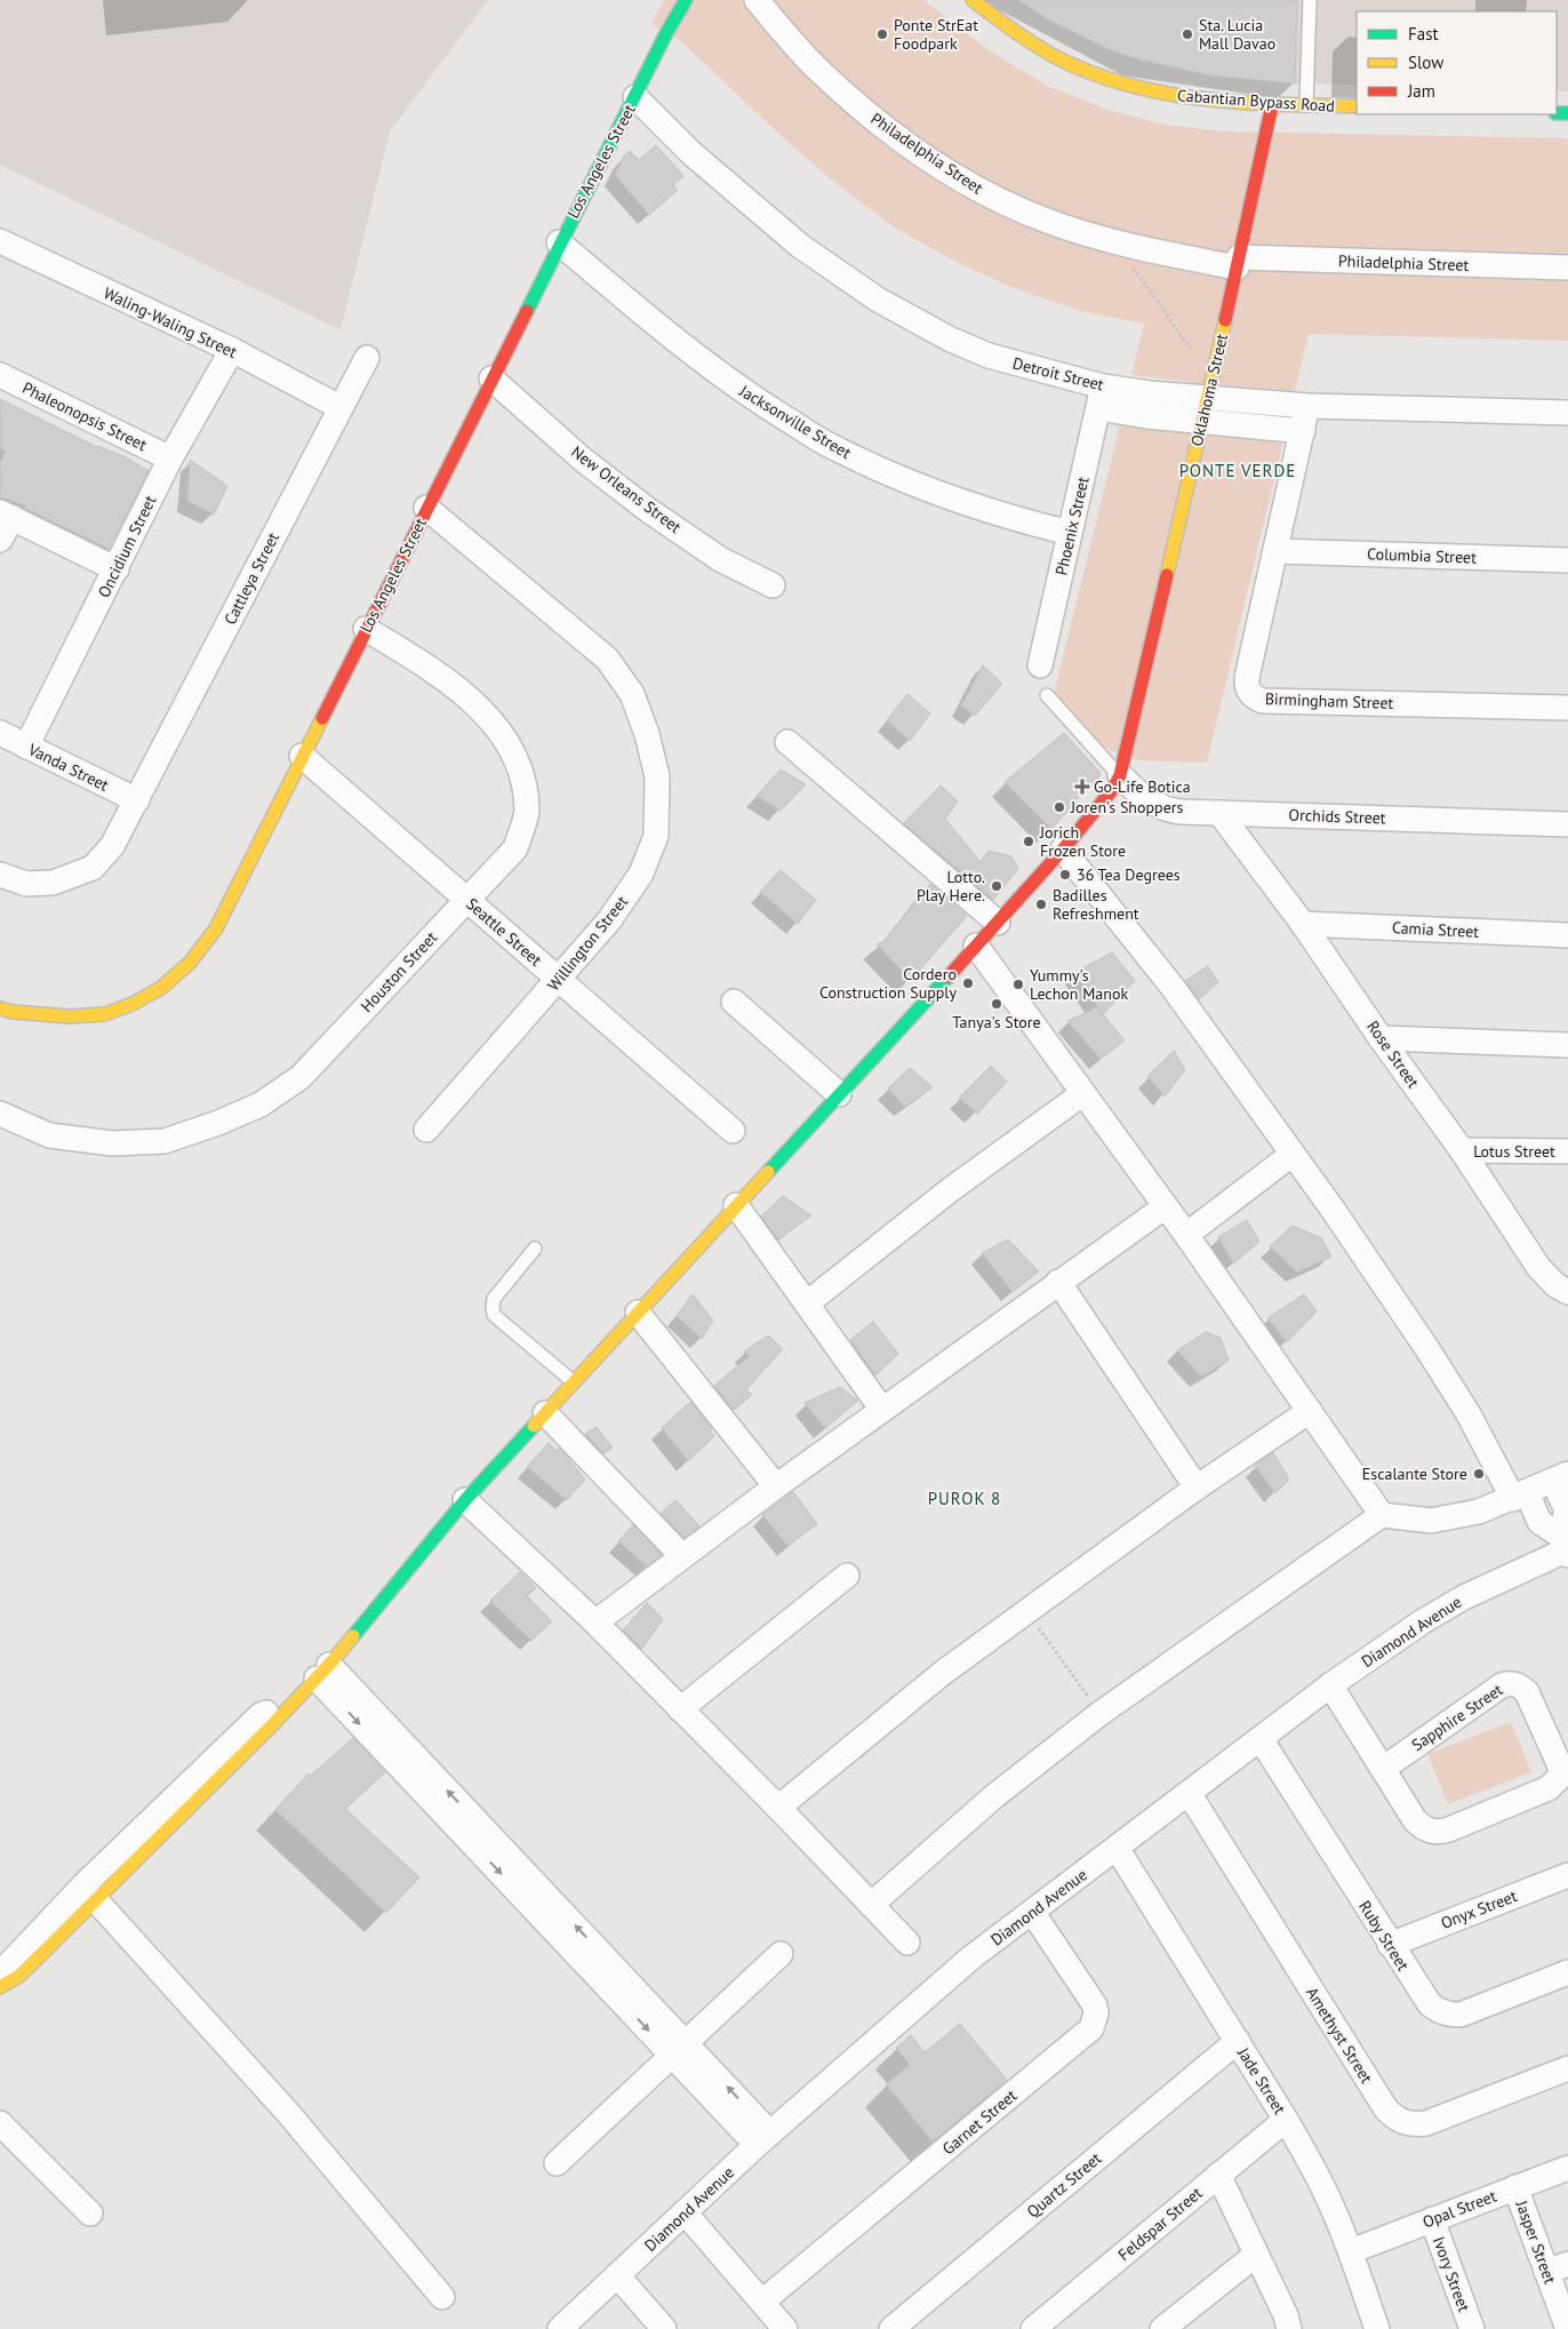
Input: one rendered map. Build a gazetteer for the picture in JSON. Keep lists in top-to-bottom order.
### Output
{
  "streets": {
    "street": [
      "Cabantian Bypass Road",
      "Philadelphia Street",
      "Los Angeles Street",
      "Waling-Waling Street",
      "Detroit Street",
      "Oklahoma Street",
      "Phaleonopsis Street",
      "Jacksonville Street",
      "New Orleans Street",
      "Phoenix Street",
      "Oncidium Street",
      "Columbia Street",
      "Cattleya Street",
      "Birmingham Street",
      "Vanda Street",
      "Orchids Street",
      "Camia Street",
      "Seattle Street",
      "Willington Street",
      "Houston Street",
      "Rose Street",
      "Lotus Street",
      "Diamond Avenue",
      "Sapphire Street",
      "Onyx Street",
      "Ruby Street",
      "Amethyst Street",
      "Jade Street",
      "Garnet Street",
      "Quartz Street",
      "Opal Street",
      "Feldspar Street",
      "Jasper Street",
      "Ivory Street"
    ]
  },
  "crossings": [
    ["Cabantian Bypass Road", "Oklahoma Street"],
    ["Philadelphia Street", "Oklahoma Street"],
    ["Los Angeles Street", "Detroit Street"],
    ["Los Angeles Street", "Jacksonville Street"],
    ["Los Angeles Street", "New Orleans Street"],
    ["Los Angeles Street", "Seattle Street"],
    ["Los Angeles Street", "Willington Street"],
    ["Los Angeles Street", "Houston Street"],
    ["Waling-Waling Street", "Oncidium Street"],
    ["Waling-Waling Street", "Cattleya Street"],
    ["Detroit Street", "Oklahoma Street"],
    ["Detroit Street", "Phoenix Street"],
    ["Detroit Street", "Birmingham Street"],
    ["Oklahoma Street", "Orchids Street"],
    ["Phaleonopsis Street", "Oncidium Street"],
    ["Jacksonville Street", "Phoenix Street"],
    ["Oncidium Street", "Vanda Street"],
    ["Columbia Street", "Birmingham Street"],
    ["Cattleya Street", "Vanda Street"],
    ["Orchids Street", "Rose Street"],
    ["Camia Street", "Rose Street"],
    ["Seattle Street", "Willington Street"],
    ["Seattle Street", "Houston Street"],
    ["Rose Street", "Lotus Street"],
    ["Diamond Avenue", "Sapphire Street"],
    ["Diamond Avenue", "Ruby Street"],
    ["Diamond Avenue", "Amethyst Street"],
    ["Diamond Avenue", "Jade Street"],
    ["Diamond Avenue", "Garnet Street"],
    ["Onyx Street", "Ruby Street"],
    ["Jade Street", "Quartz Street"],
    ["Jade Street", "Opal Street"],
    ["Jade Street", "Feldspar Street"],
    ["Opal Street", "Jasper Street"],
    ["Opal Street", "Ivory Street"]
  ],
  "districts": ["PONTE VERDE", "PUROK 8"],
  "places": {
    "other": [
      "Ponte StrEat Foodpark",
      "Sta. Lucia Mall Davao",
      "Joren's Shoppers",
      "Jorich Frozen Store",
      "36 Tea Degrees",
      "Lotto. Play Here.",
      "Badilles Refreshment",
      "Cordero Construction Supply",
      "Yummy's Lechon Manok",
      "Tanya's Store",
      "Escalante Store"
    ],
    "health": ["Go-Life Botica"]
  },
  "legend": ["Fast", "Slow", "Jam"]
}
